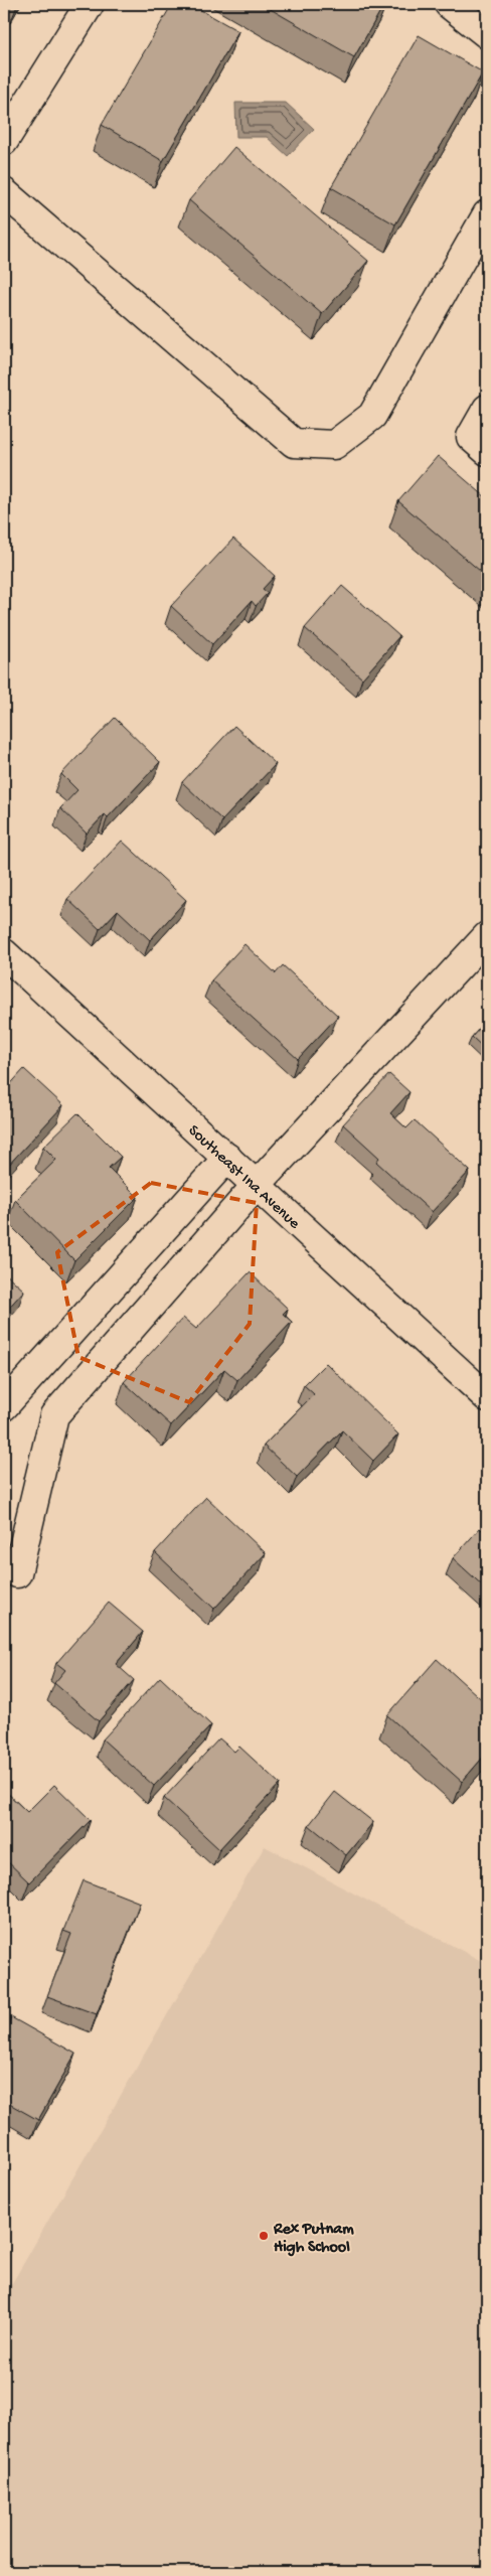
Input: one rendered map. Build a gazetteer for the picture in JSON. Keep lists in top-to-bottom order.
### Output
{
  "streets": {
    "street": ["Southeast Ina Avenue"]
  },
  "places": ["Rex Putnam High School"]
}
